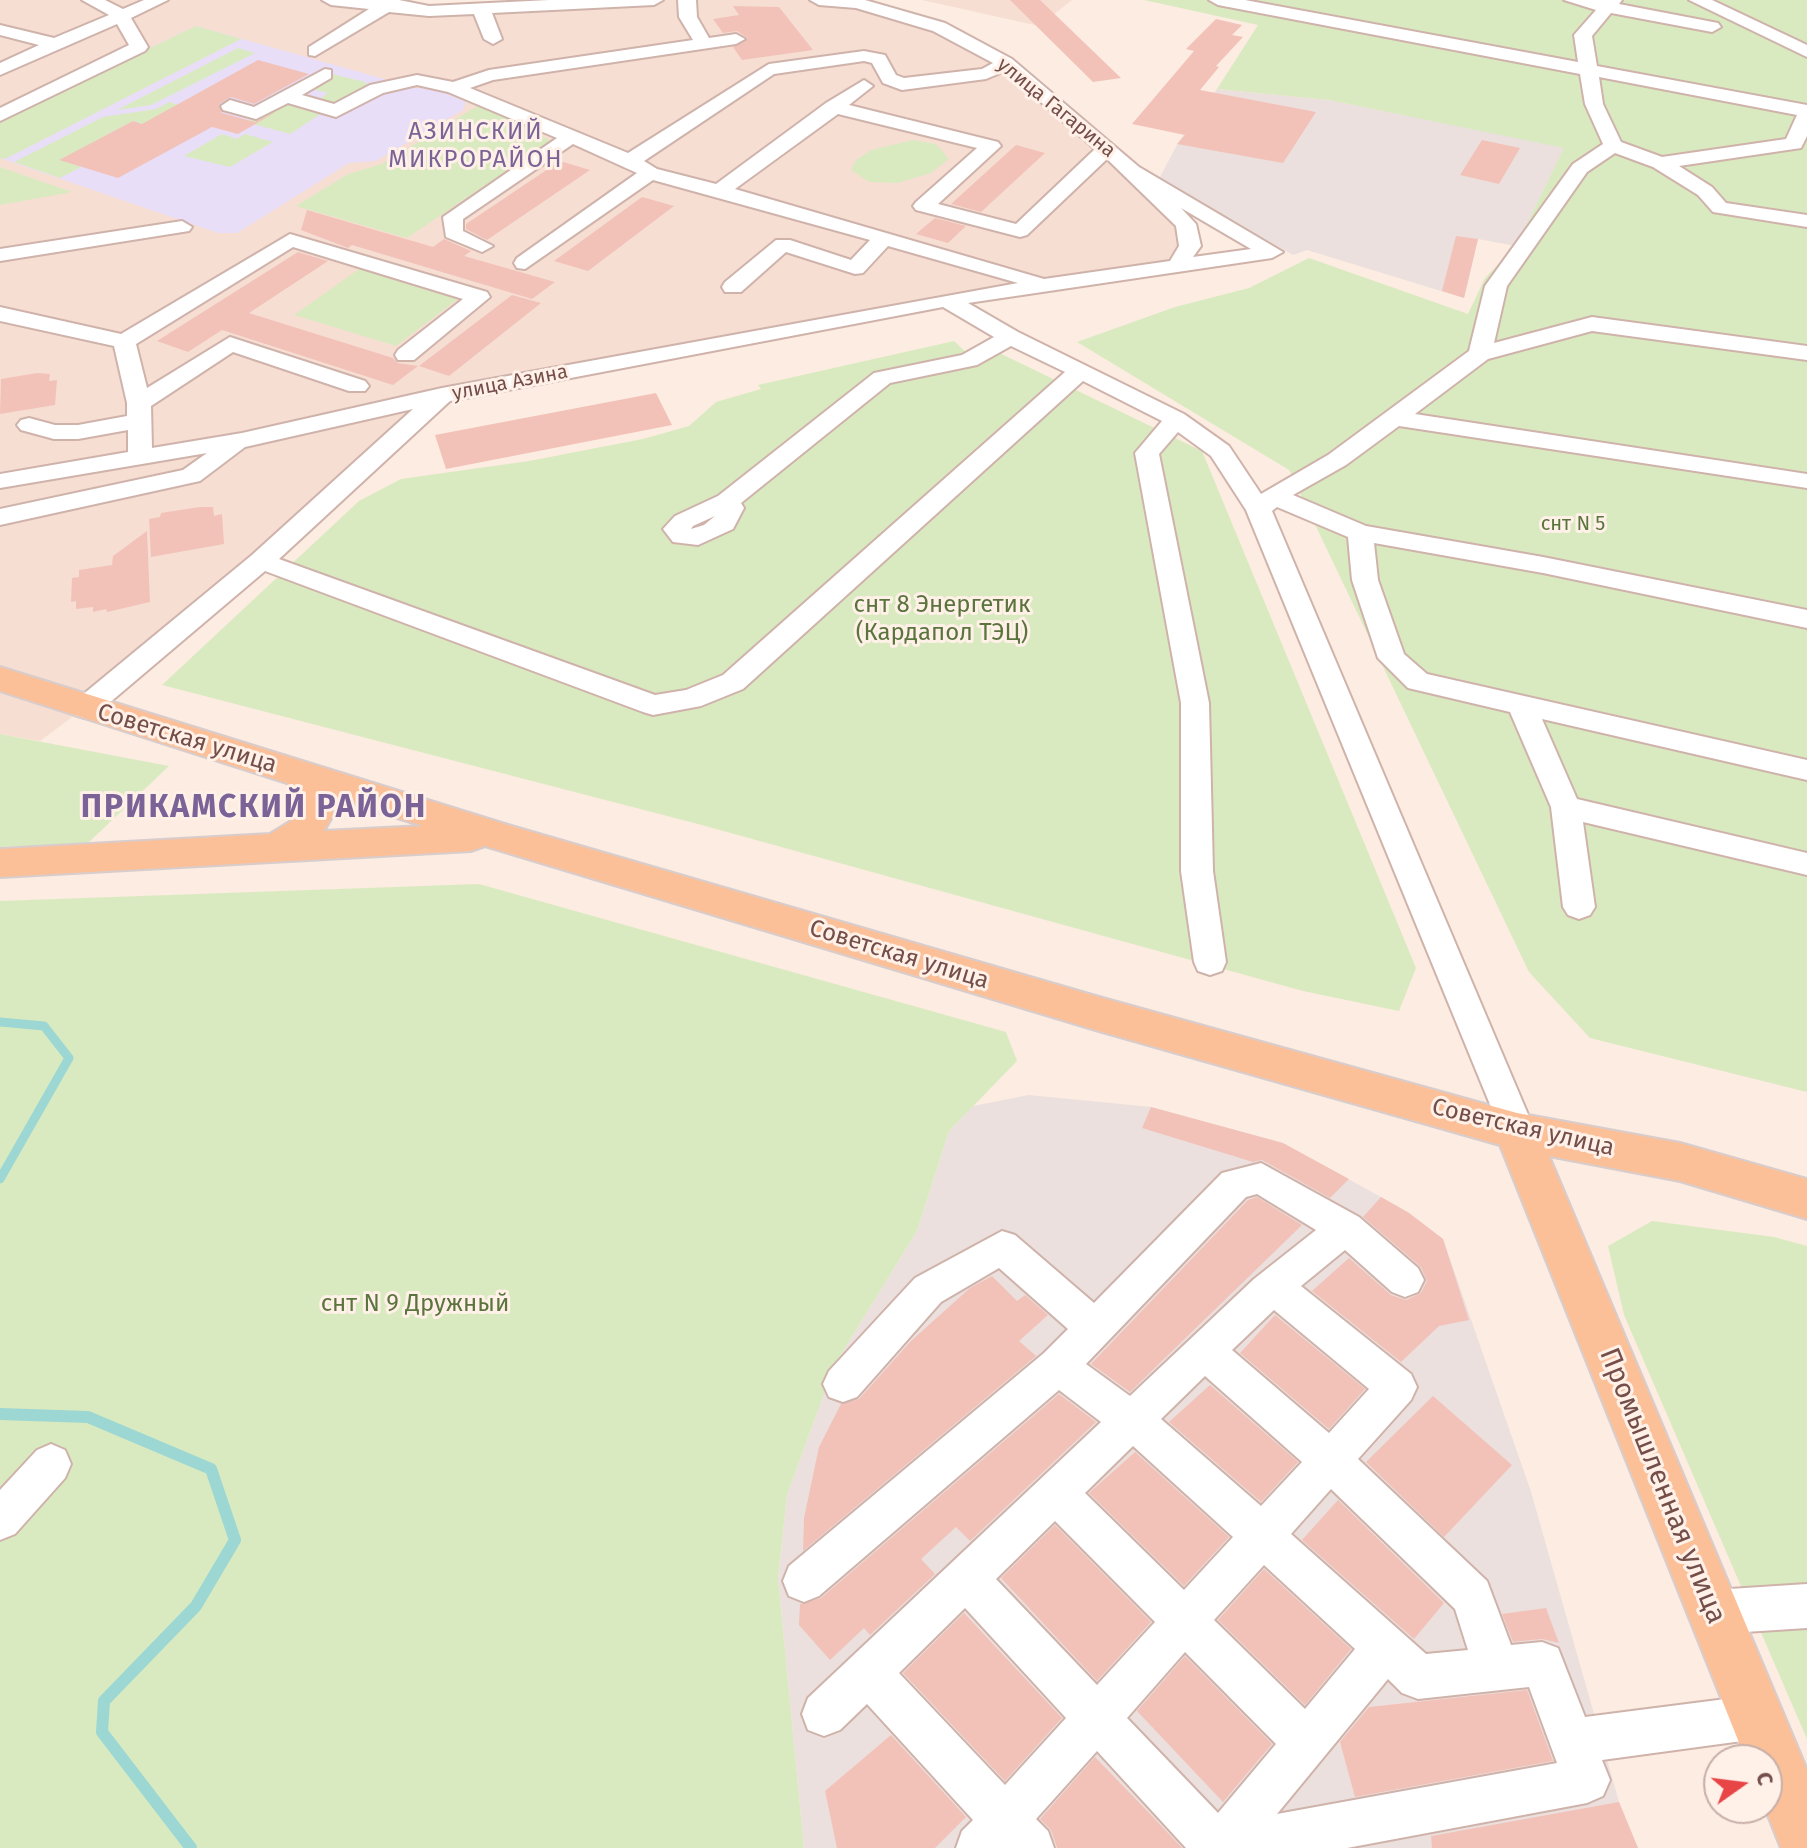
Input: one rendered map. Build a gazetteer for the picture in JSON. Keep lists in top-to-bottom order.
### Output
{
  "streets": {
    "main road": ["Советская улица", "Промышленная улица"],
    "street": ["улица Гагарина", "улица Азина"]
  },
  "crossings": [
    ["улица Гагарина", "улица Азина"],
    ["улица Азина", "Советская улица"],
    ["Советская улица", "Промышленная улица"]
  ],
  "districts": ["АЗИНСКИЙ МИКРОРАЙОН", "ПРИКАМСКИЙ РАЙОН"],
  "parks": ["снт N 5", "снт 8 Энергетик (Кардапол ТЭЦ)", "снт N 9 Дружный"],
  "north": "right"
}
